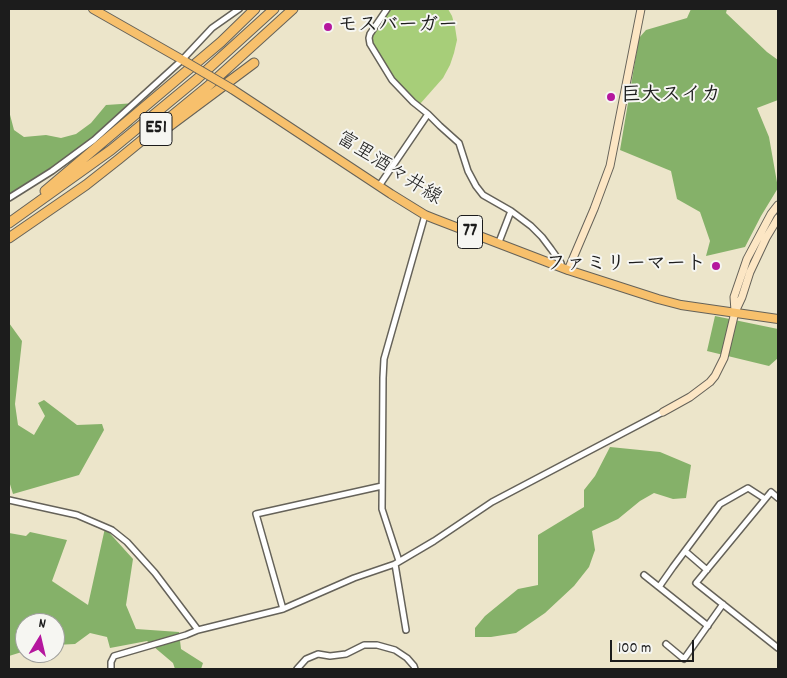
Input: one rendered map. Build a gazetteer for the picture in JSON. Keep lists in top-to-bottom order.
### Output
{
  "streets": {
    "highway": ["E51"],
    "main road": ["富里酒々井線", "77"]
  },
  "places": ["モスバーガー", "巨大スイカ", "ファミリーマート"],
  "scale_bar": "100 m",
  "north": "top"
}
